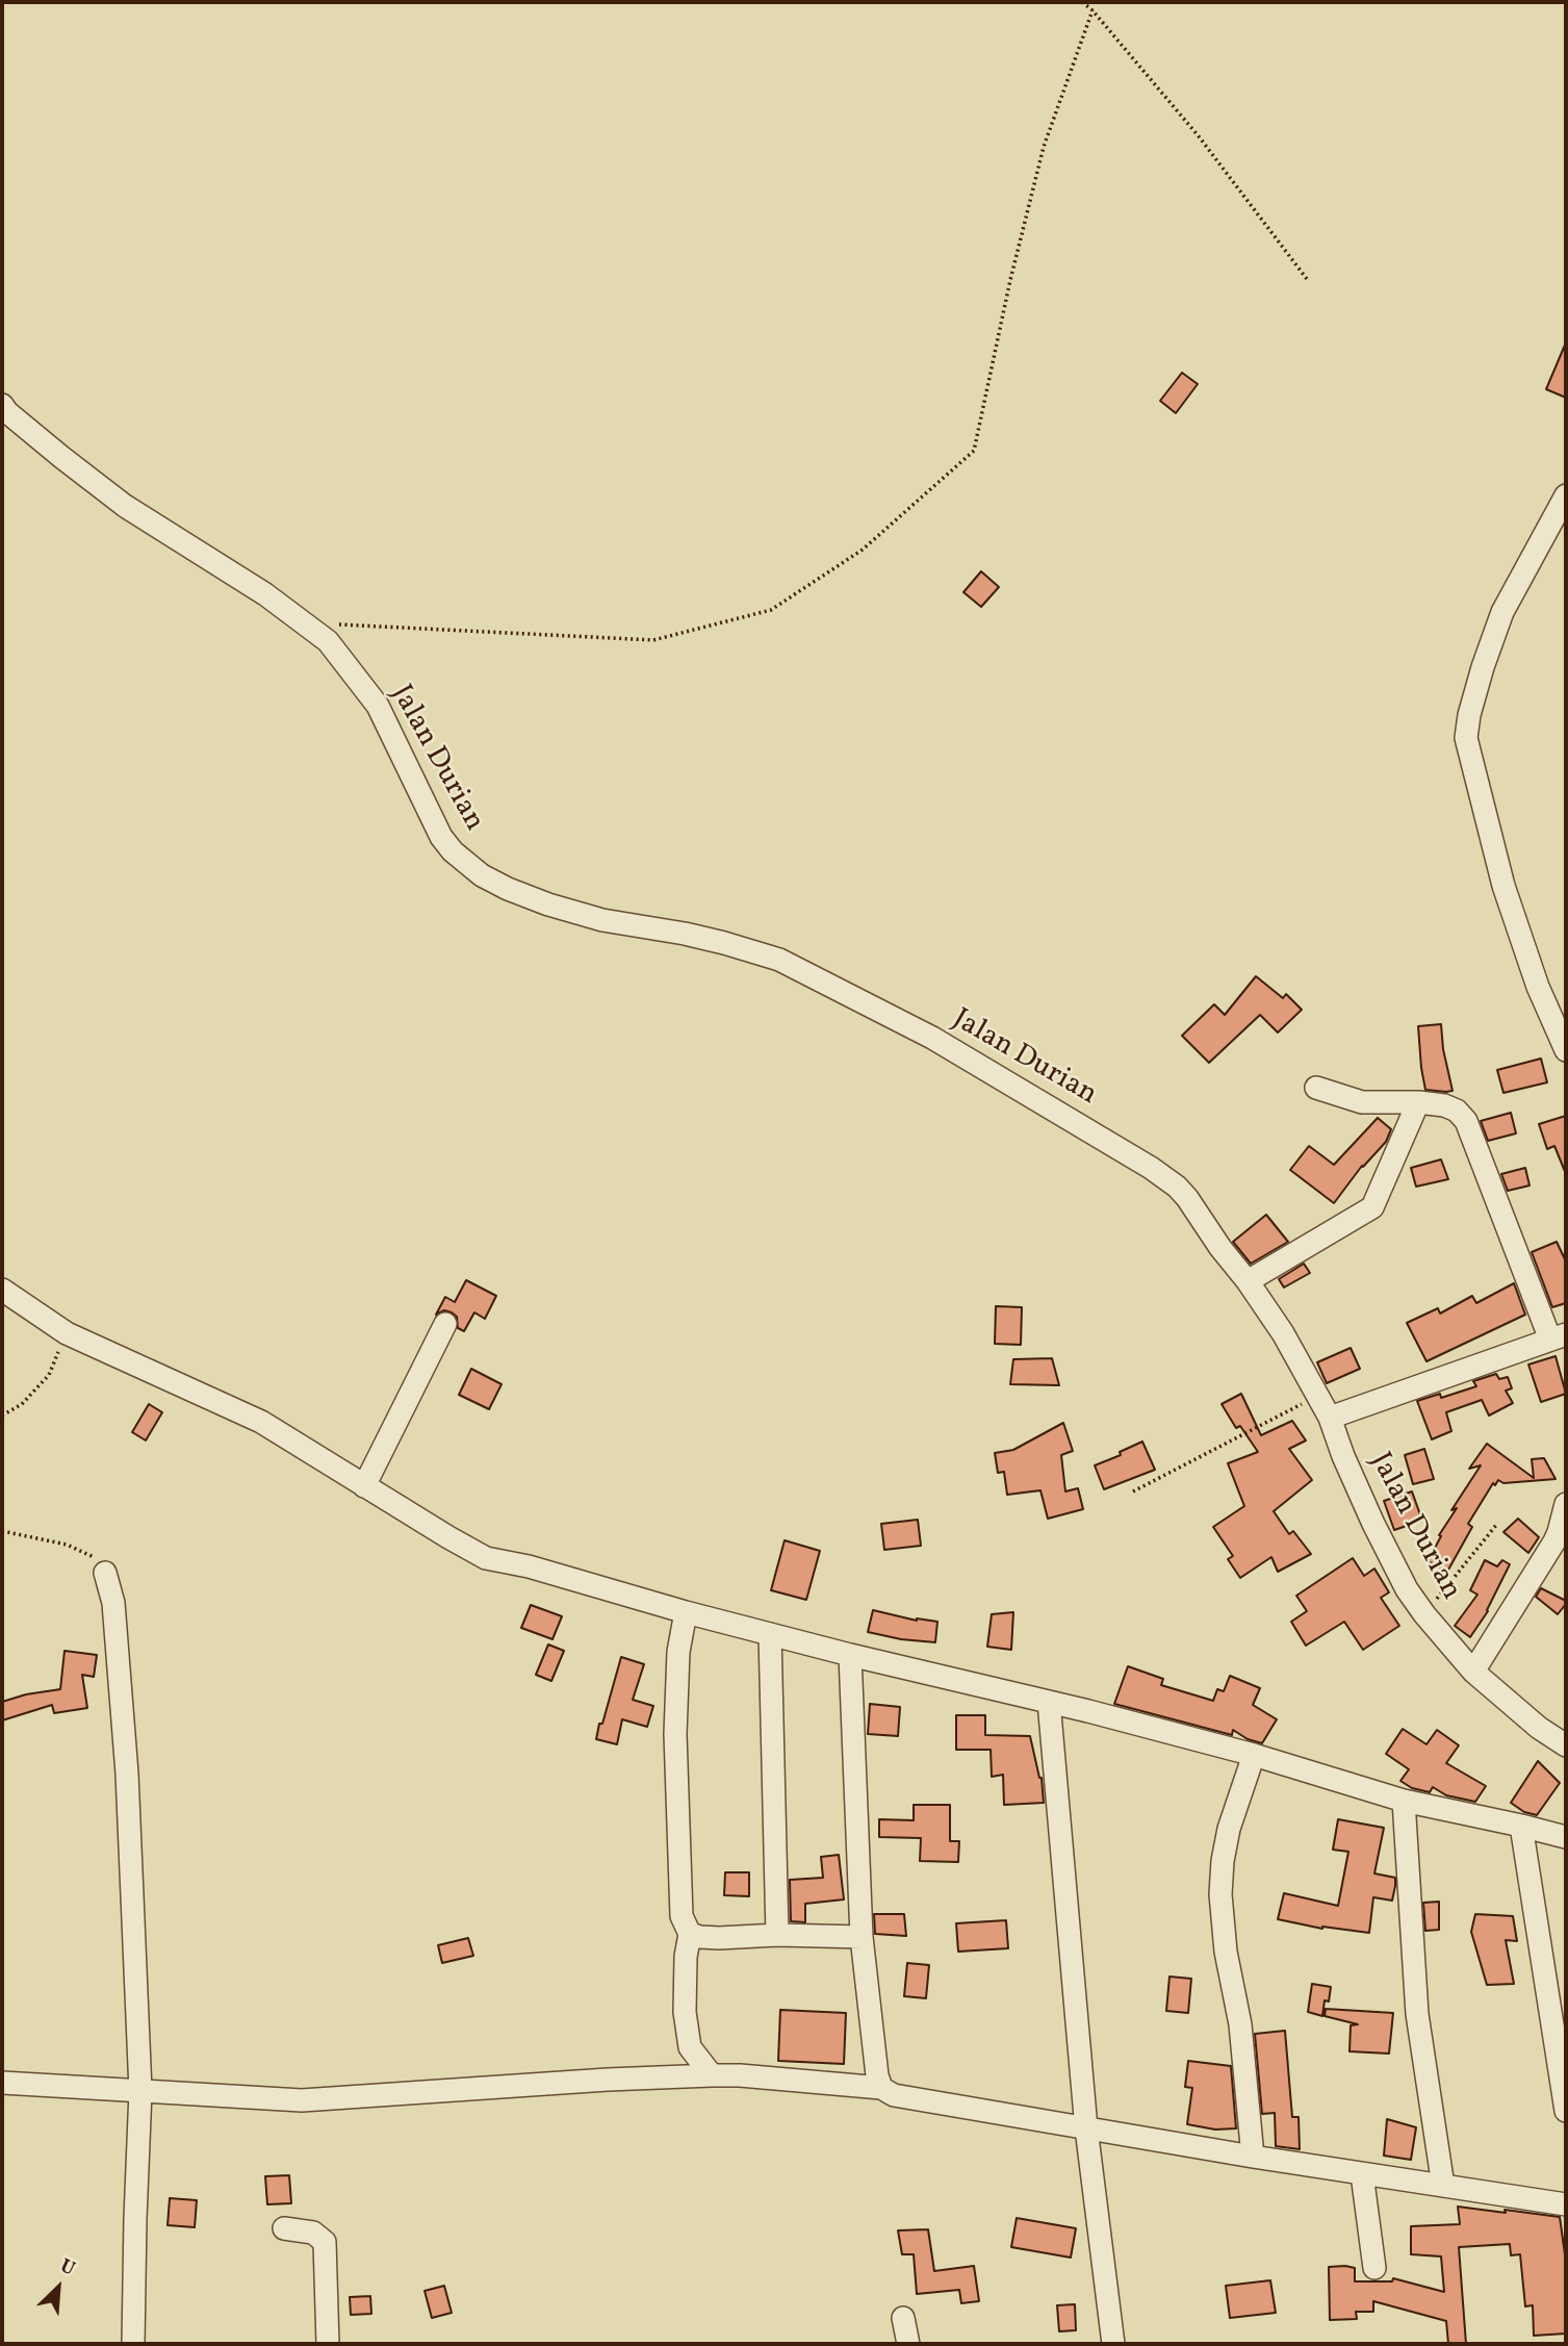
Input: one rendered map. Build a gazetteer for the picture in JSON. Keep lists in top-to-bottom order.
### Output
{
  "streets": {
    "street": ["Jalan Durian"]
  },
  "north": "top right"
}
